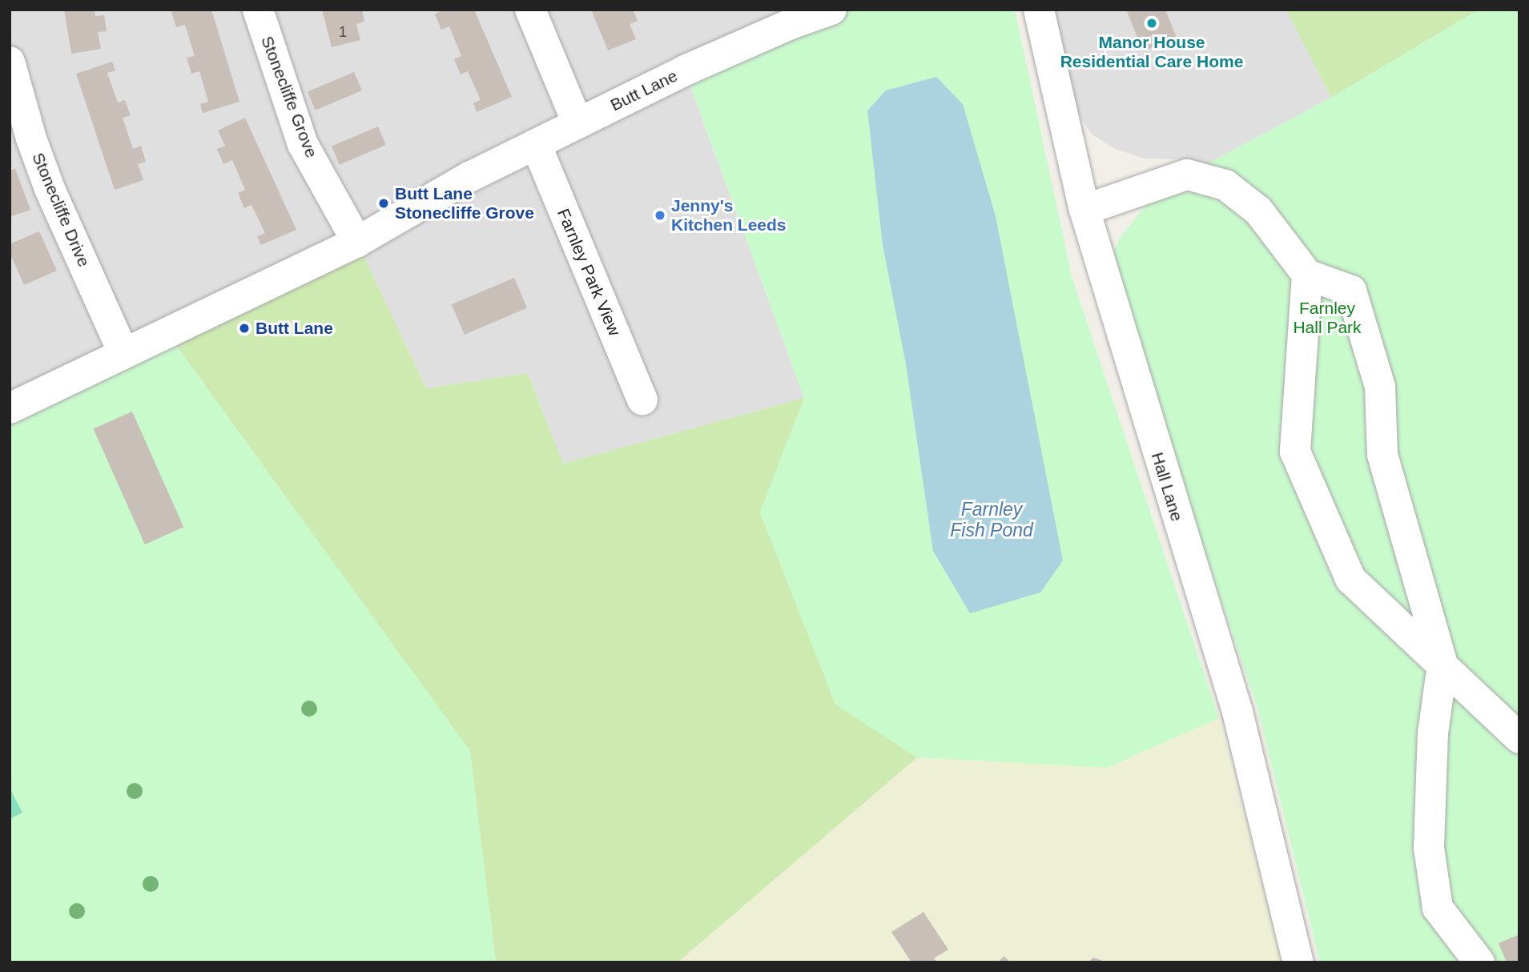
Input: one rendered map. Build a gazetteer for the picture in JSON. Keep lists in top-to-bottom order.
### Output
{
  "streets": {
    "street": [
      "Butt Lane",
      "Stonecliffe Grove",
      "Stonecliffe Drive",
      "Farnley Park View",
      "Hall Lane"
    ]
  },
  "crossings": [
    ["Butt Lane", "Stonecliffe Grove"],
    ["Butt Lane", "Stonecliffe Drive"],
    ["Butt Lane", "Farnley Park View"]
  ],
  "water": ["Farnley Fish Pond"],
  "parks": ["Farnley Hall Park"],
  "places": [
    "Manor House Residential Care Home",
    "Butt Lane Stonecliffe Grove",
    "Jenny's Kitchen Leeds",
    "Butt Lane"
  ],
  "house_numbers": ["1"]
}
